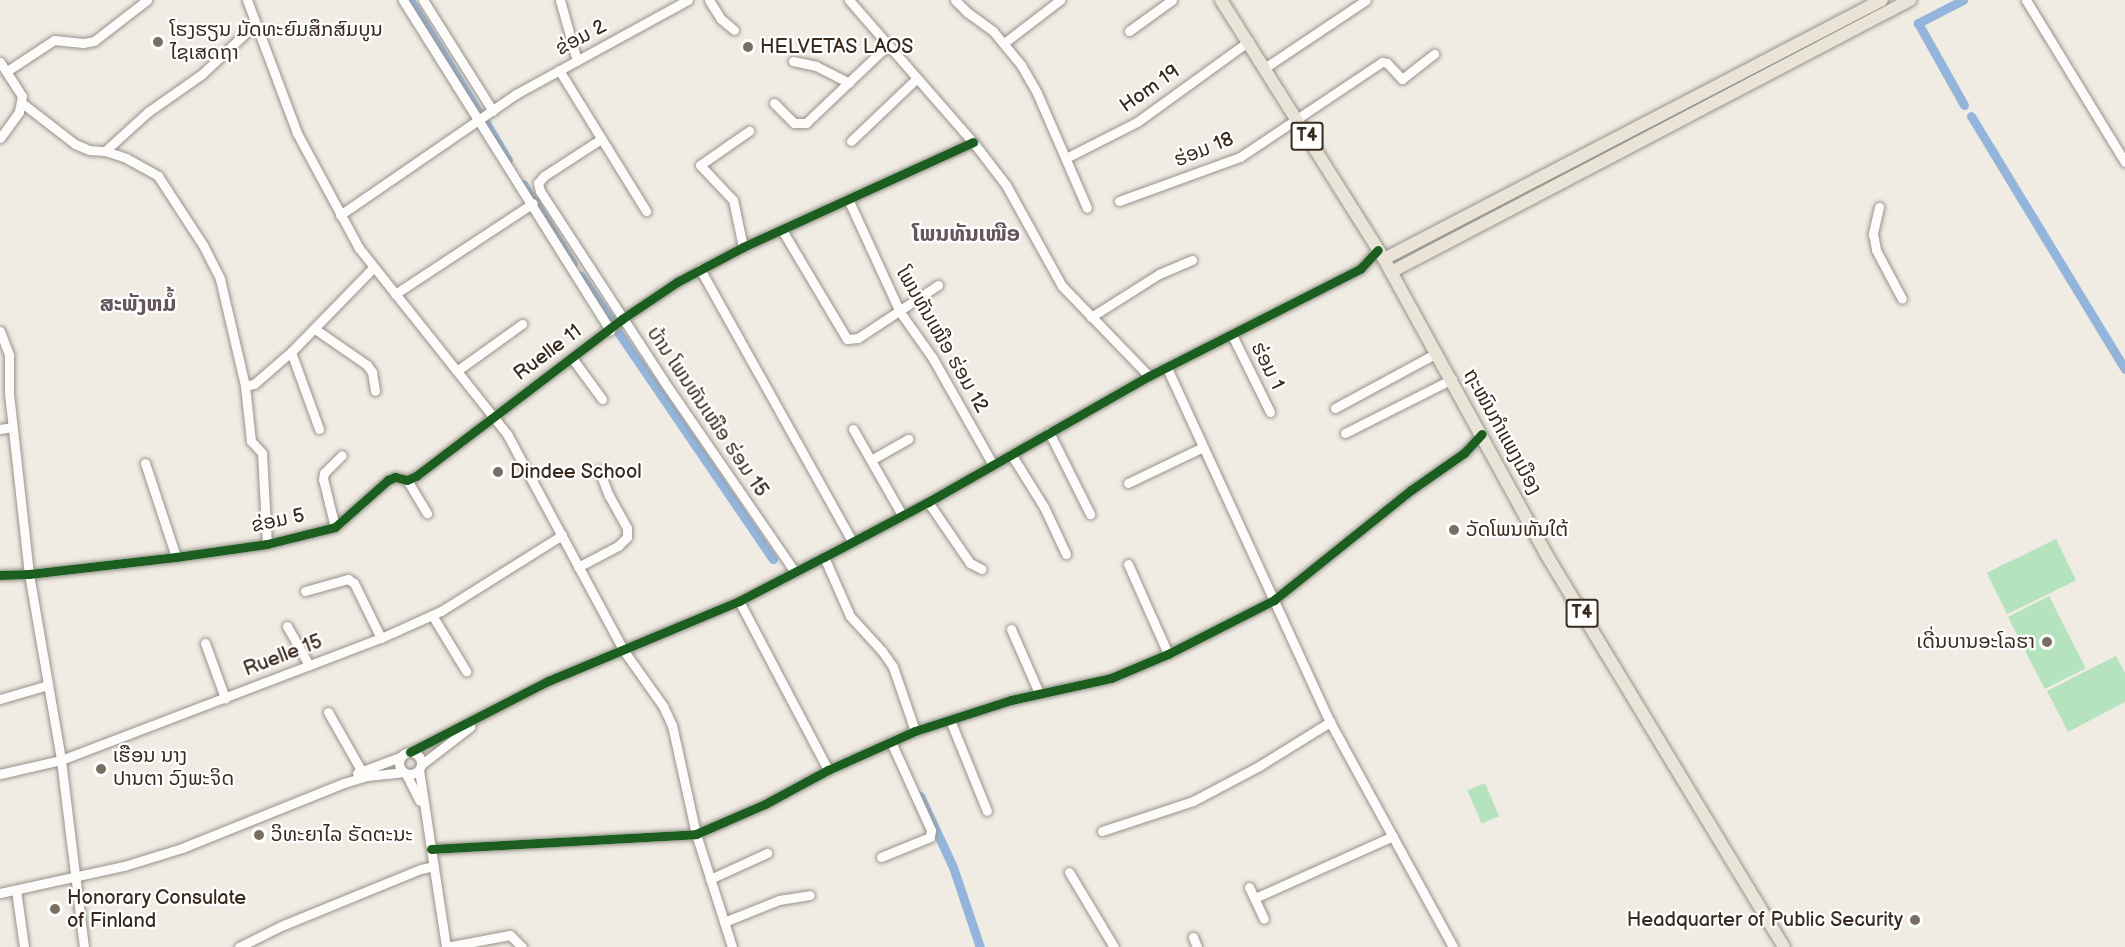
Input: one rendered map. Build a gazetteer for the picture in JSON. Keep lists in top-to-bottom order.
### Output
{
  "streets": {
    "main road": ["T4", "ຖະໜົນກຳແພງເມືອງ"],
    "street": [
      "ຂ່ອມ 2",
      "Hom 19",
      "ຮ່ອມ 18",
      "ໂພນທັນເໜືອ ຮ່ອມ 12",
      "Ruelle 11",
      "ຮ່ອມ 1",
      "ບ້ານ ໂພນທັນເໜືອ ຮ່ອມ 15",
      "ຂ່ອມ 5",
      "Ruelle 15"
    ]
  },
  "crossings": [
    ["Hom 19", "ຖະໜົນກຳແພງເມືອງ"],
    ["ຮ່ອມ 18", "ຖະໜົນກຳແພງເມືອງ"],
    ["ໂພນທັນເໜືອ ຮ່ອມ 12", "Ruelle 11"],
    ["Ruelle 11", "ບ້ານ ໂພນທັນເໜືອ ຮ່ອມ 15"],
    ["Ruelle 11", "ຂ່ອມ 5"]
  ],
  "districts": ["ໂພນທັນເໜືອ", "ສະພັງຫມໍ້"],
  "places": [
    "ໂຮງຮຽນ ມັດທະຍົມສຶກສົມບູນ ໄຊເສດຖາ",
    "HELVETAS LAOS",
    "Dindee School",
    "ວັດໂພນທັນໃຕ້",
    "ເດີ່ນບານອະໂລຮາ",
    "ເຮືອນ ນາງ ປານຕາ ວົງພະຈິດ",
    "ວິທະຍາໄລ ຣັດຕະນະ",
    "Honorary Consulate of Finland",
    "Headquarter of Public Security"
  ]
}
